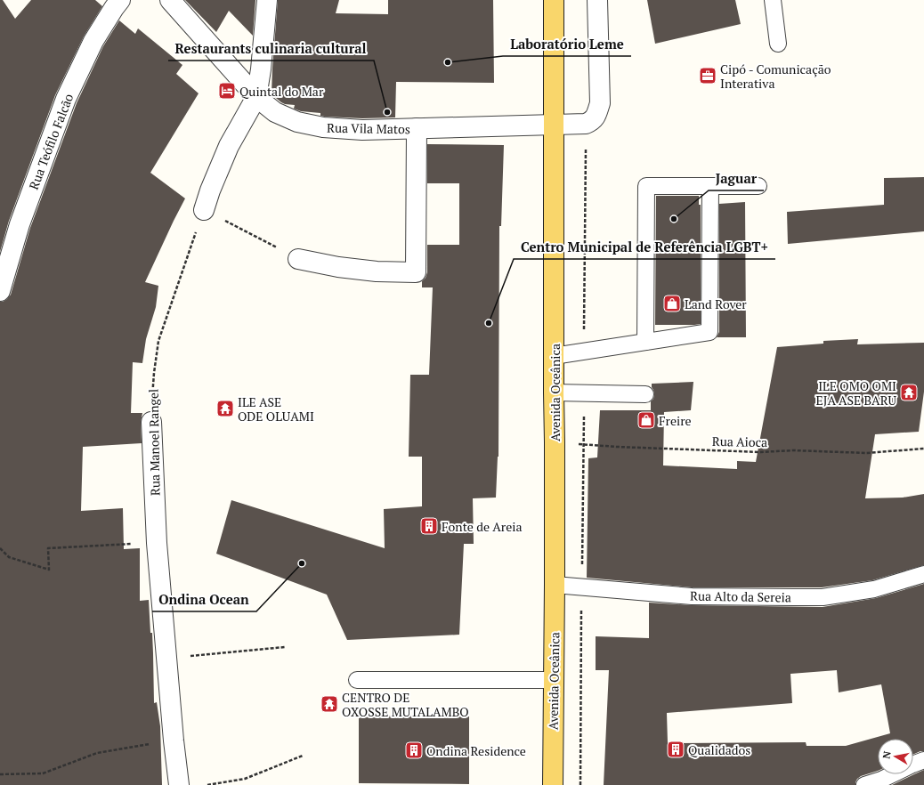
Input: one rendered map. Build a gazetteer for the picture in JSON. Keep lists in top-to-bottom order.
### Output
{
  "streets": {
    "main road": ["Avenida Oceânica"],
    "street": ["Rua Vila Matos", "Rua Teófilo Falcão", "Rua Manoel Rangel"],
    "lane": ["Rua Alto da Sereia"],
    "path": ["Rua Aioca"]
  },
  "crossings": [
    ["Rua Vila Matos", "Avenida Oceânica"],
    ["Avenida Oceânica", "Rua Aioca"],
    ["Avenida Oceânica", "Rua Alto da Sereia"]
  ],
  "places": {
    "other": [
      "Laboratório Leme",
      "Restaurants culinaria cultural",
      "Jaguar",
      "Centro Municipal de Referência LGBT+",
      "Ondina Ocean"
    ],
    "office": ["Cipó - Comunicação Interativa"],
    "hotel": ["Quintal do Mar"],
    "shop": ["Land Rover", "Freire"],
    "temple": ["ILE OMO OMI EJA ASE BARU", "ILE ASE ODE OLUAMI", "CENTRO DE OXOSSE MUTALAMBO"],
    "building": ["Fonte de Areia", "Qualidados", "Ondina Residence"]
  },
  "north": "left"
}
